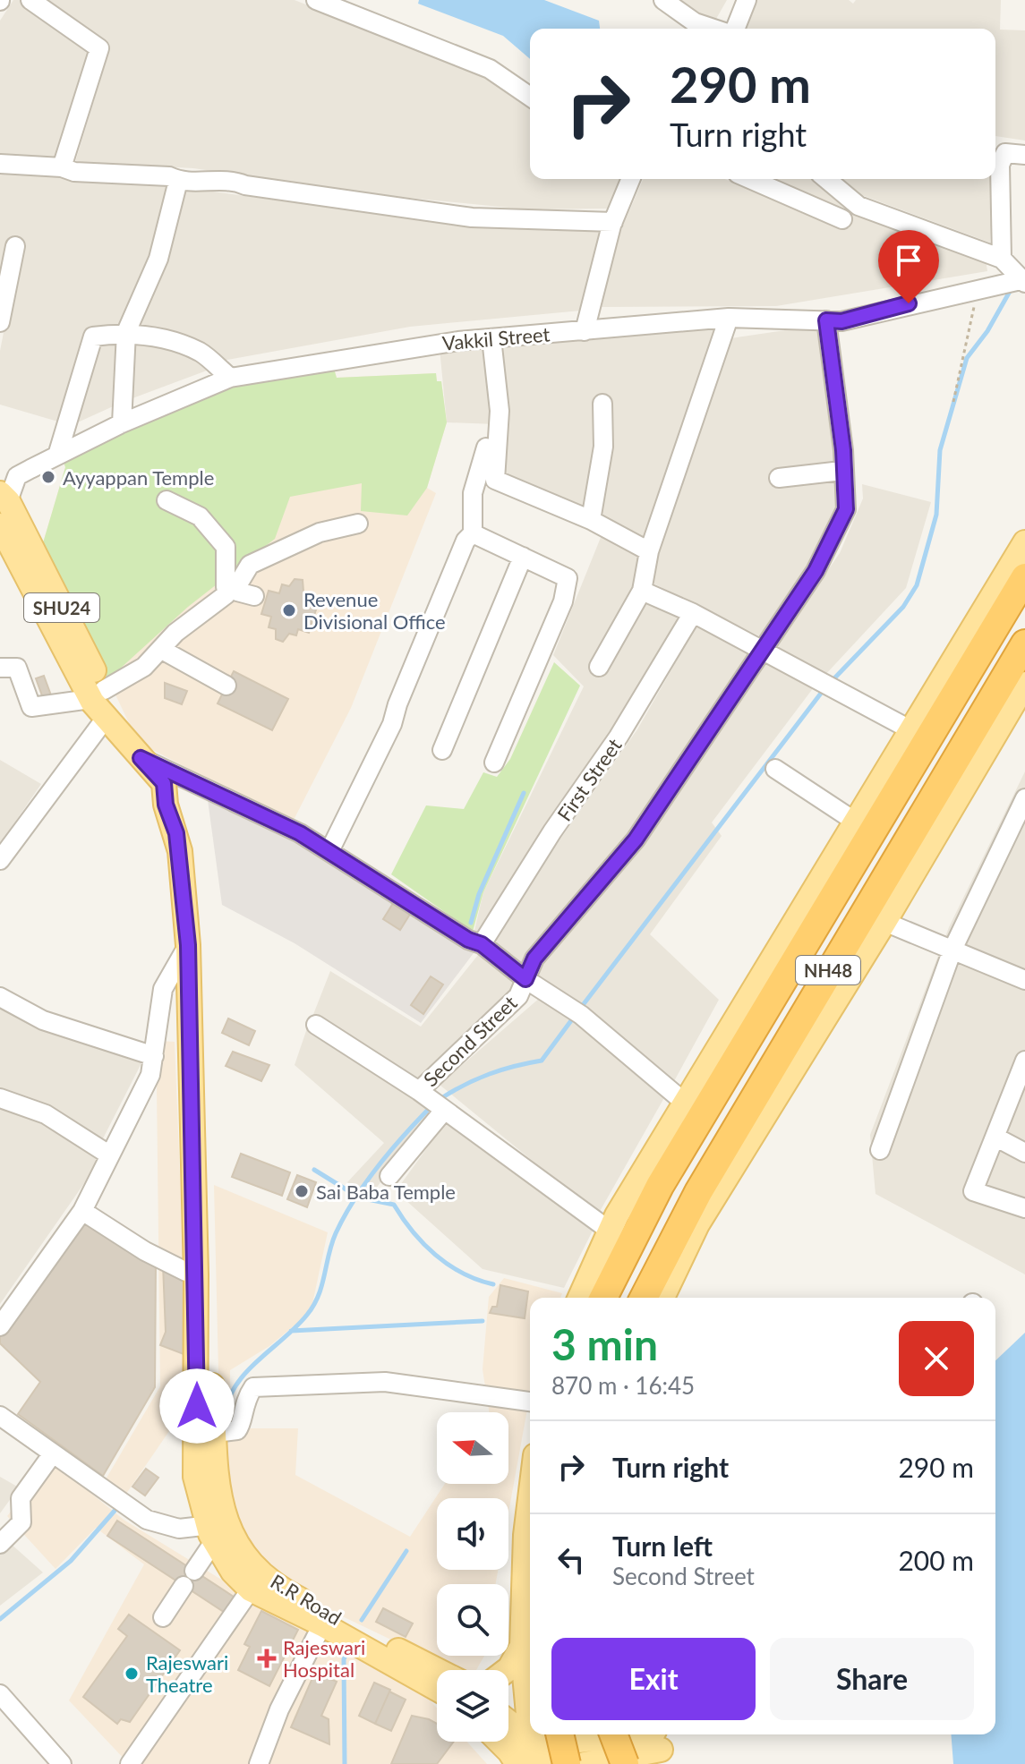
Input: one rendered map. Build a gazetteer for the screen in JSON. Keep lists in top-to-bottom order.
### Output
{
  "streets": {
    "highway": ["NH48"],
    "main road": ["SHU24", "R.R Road"],
    "street": ["Vakkil Street", "First Street", "Second Street"]
  },
  "crossings": [
    ["Vakkil Street", "Second Street"],
    ["Vakkil Street", "R.R Road"]
  ],
  "places": {
    "other": [
      "Ayyappan Temple",
      "Revenue Divisional Office",
      "Sai Baba Temple",
      "Rajeswari Theatre"
    ],
    "health": ["Rajeswari Hospital"]
  },
  "north": "left",
  "page": {
    "turn": ["290 m", "Turn right"],
    "heading": ["3 min", "870 m · 16:45"],
    "list": [
      {
        "name": "Turn right",
        "value": "290 m"
      },
      {
        "name": "Turn left",
        "note": "Second Street",
        "value": "200 m"
      }
    ],
    "buttons": ["Exit", "Share"]
  }
}
